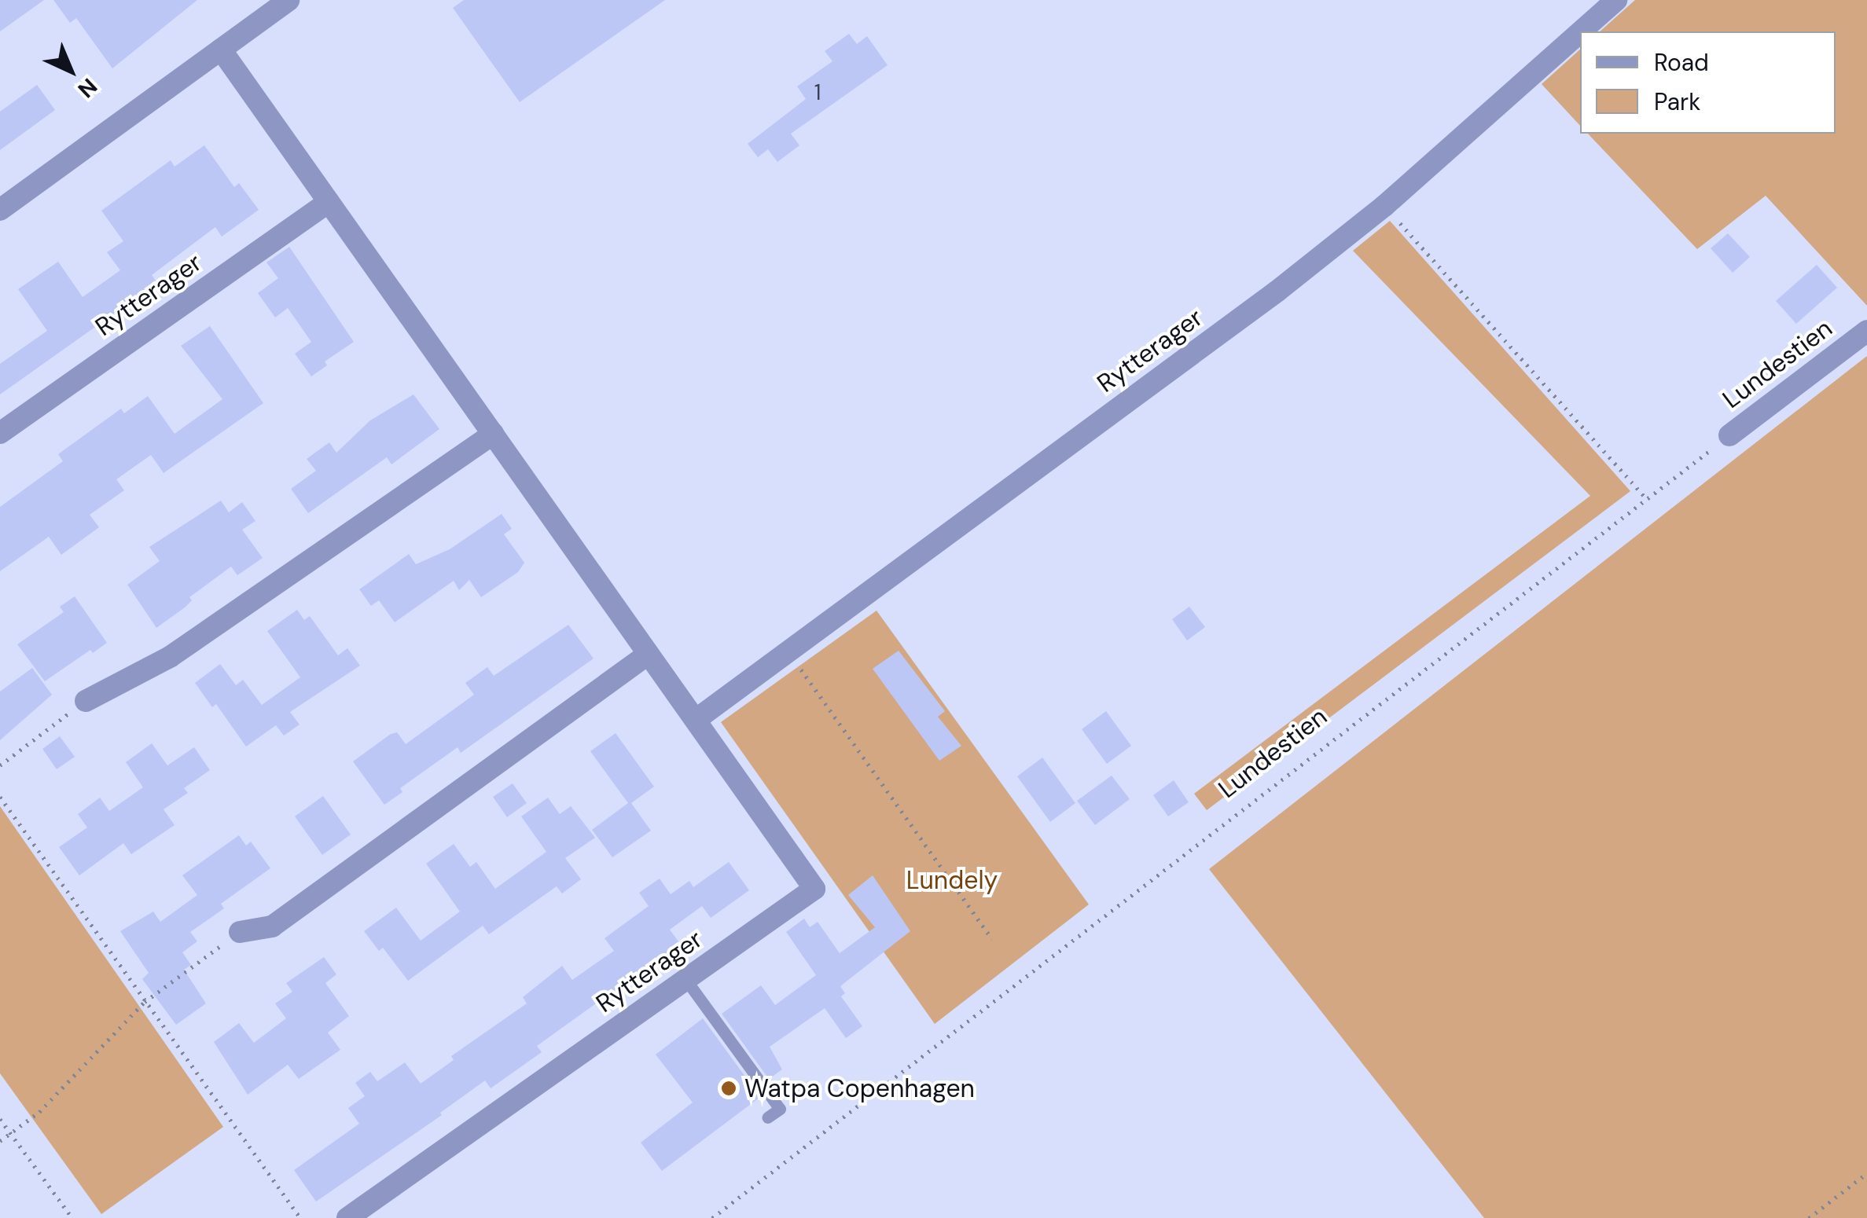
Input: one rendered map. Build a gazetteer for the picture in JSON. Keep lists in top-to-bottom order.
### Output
{
  "streets": {
    "street": ["Rytterager", "Lundestien"]
  },
  "parks": ["Lundely"],
  "places": ["Watpa Copenhagen"],
  "house_numbers": ["1"],
  "legend": ["Road", "Park"],
  "north": "bottom right"
}
